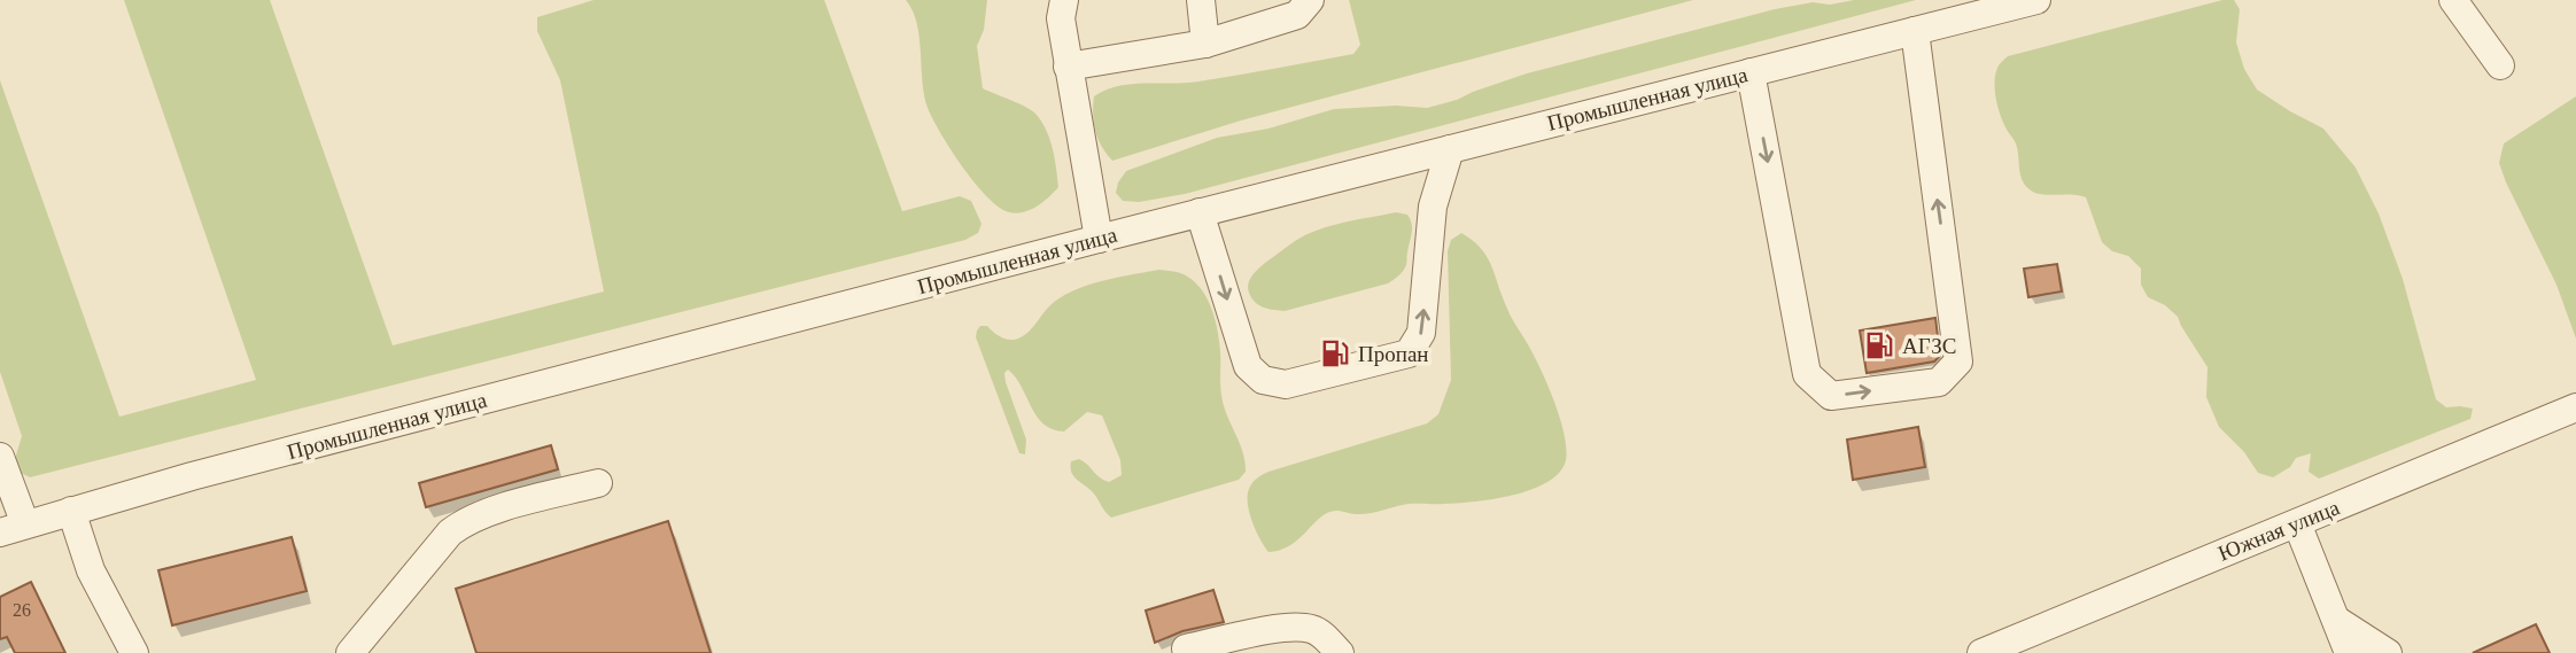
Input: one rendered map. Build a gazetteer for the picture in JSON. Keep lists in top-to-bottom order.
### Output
{
  "streets": {
    "street": ["Промышленная улица", "Южная улица"]
  },
  "places": {
    "fuel station": ["АГЗС", "Пропан"]
  },
  "house_numbers": ["26"]
}
